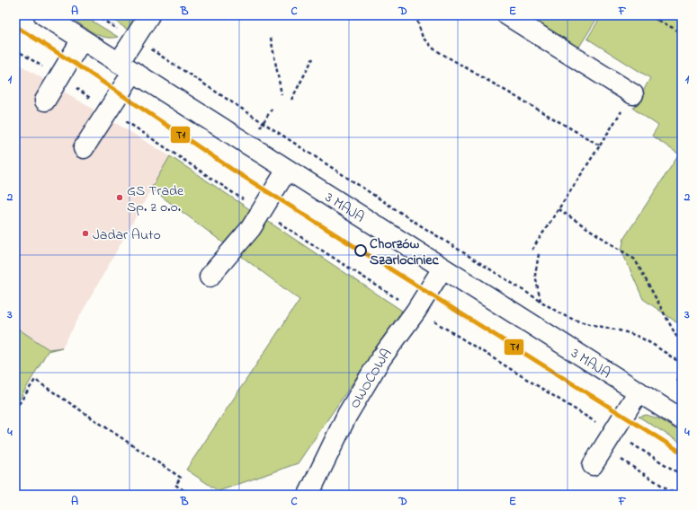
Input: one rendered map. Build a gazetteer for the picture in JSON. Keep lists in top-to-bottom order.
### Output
{
  "streets": {
    "street": ["3 MAJA", "OWOCOWA"]
  },
  "crossings": [
    ["3 MAJA", "OWOCOWA"]
  ],
  "places": ["GS Trade Sp. z o.o.", "Jadar Auto", "Chorzów Szarlociniec"],
  "lines": ["transit line T1"],
  "grid": {
    "columns": [
      "A",
      "B",
      "C",
      "D",
      "E",
      "F"
    ],
    "rows": [
      "1",
      "2",
      "3",
      "4"
    ]
  }
}
